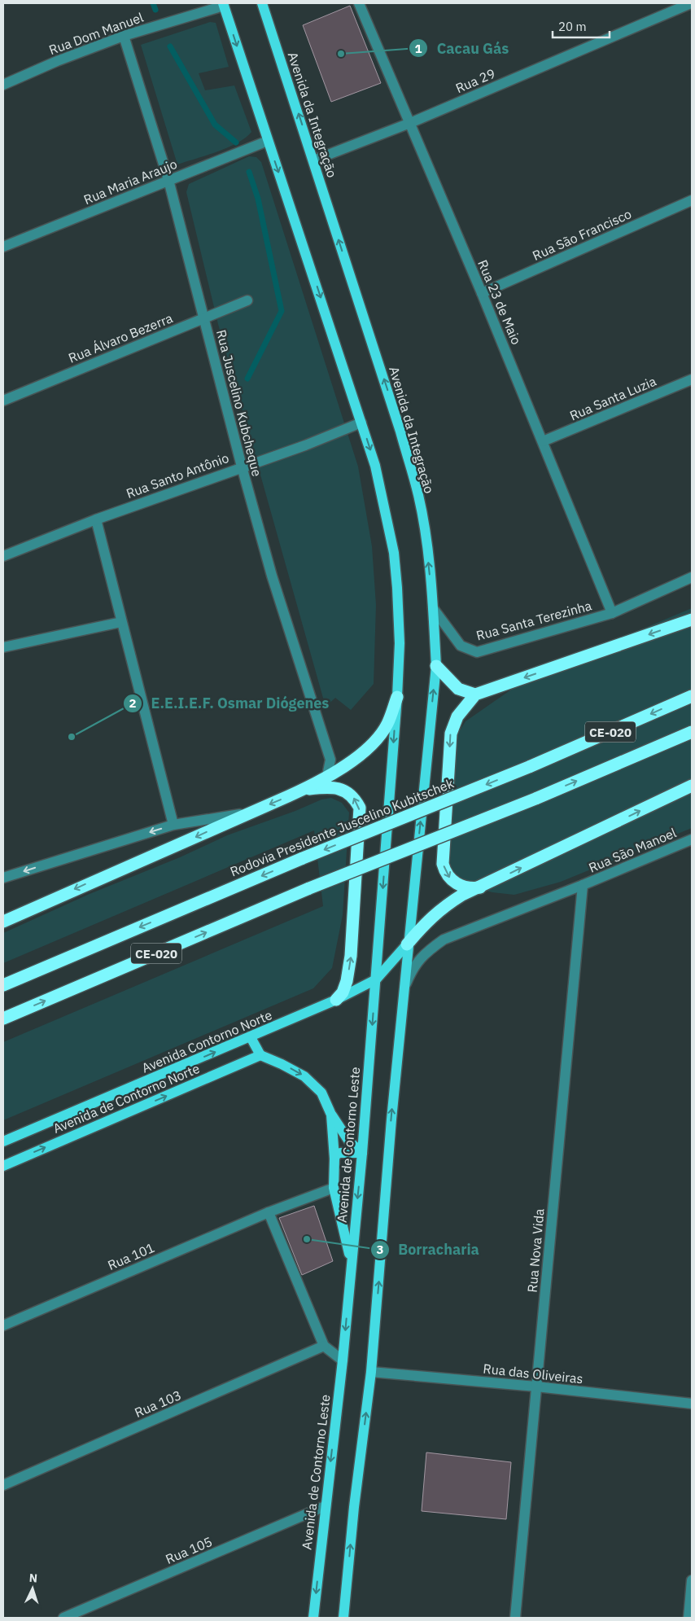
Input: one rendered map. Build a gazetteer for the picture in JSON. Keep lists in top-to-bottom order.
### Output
{
  "streets": {
    "highway": ["CE-020", "Rodovia Presidente Juscelino Kubitschek"],
    "main road": [
      "Avenida da Integração",
      "Avenida Contorno Norte",
      "Avenida de Contorno Norte",
      "Avenida de Contorno Leste"
    ],
    "street": [
      "Rua Dom Manuel",
      "Rua 29",
      "Rua Maria Araujo",
      "Rua São Francisco",
      "Rua 23 de Maio",
      "Rua Álvaro Bezerra",
      "Rua Santa Luzia",
      "Rua Juscelino Kubcheque",
      "Rua Santo Antônio",
      "Rua Santa Terezinha",
      "Rua São Manoel",
      "Rua Nova Vida",
      "Rua 101",
      "Rua das Oliveiras",
      "Rua 103",
      "Rua 105"
    ]
  },
  "crossings": [
    ["Rua Dom Manuel", "Rua Juscelino Kubcheque"],
    ["Rua 29", "Avenida da Integração"],
    ["Rua 29", "Rua 23 de Maio"],
    ["Avenida da Integração", "Rua Santa Terezinha"],
    ["Avenida da Integração", "Avenida Contorno Norte"],
    ["Rua Maria Araujo", "Rua Juscelino Kubcheque"],
    ["Rua São Francisco", "Rua 23 de Maio"],
    ["Rua 23 de Maio", "Rua Santa Luzia"],
    ["Rua 23 de Maio", "Rua Santa Terezinha"],
    ["Rua Álvaro Bezerra", "Rua Juscelino Kubcheque"],
    ["Rua Juscelino Kubcheque", "Rua Santo Antônio"],
    ["Rua São Manoel", "Rua Nova Vida"],
    ["Avenida Contorno Norte", "Avenida de Contorno Leste"],
    ["Avenida de Contorno Leste", "Rua 105"],
    ["Rua Nova Vida", "Rua das Oliveiras"]
  ],
  "one_way": ["Avenida Contorno Norte", "Avenida de Contorno Norte"],
  "places": ["Cacau Gás", "E.E.I.E.F. Osmar Diógenes", "Borracharia"],
  "scale_bar": "20 m",
  "north": "top"
}
